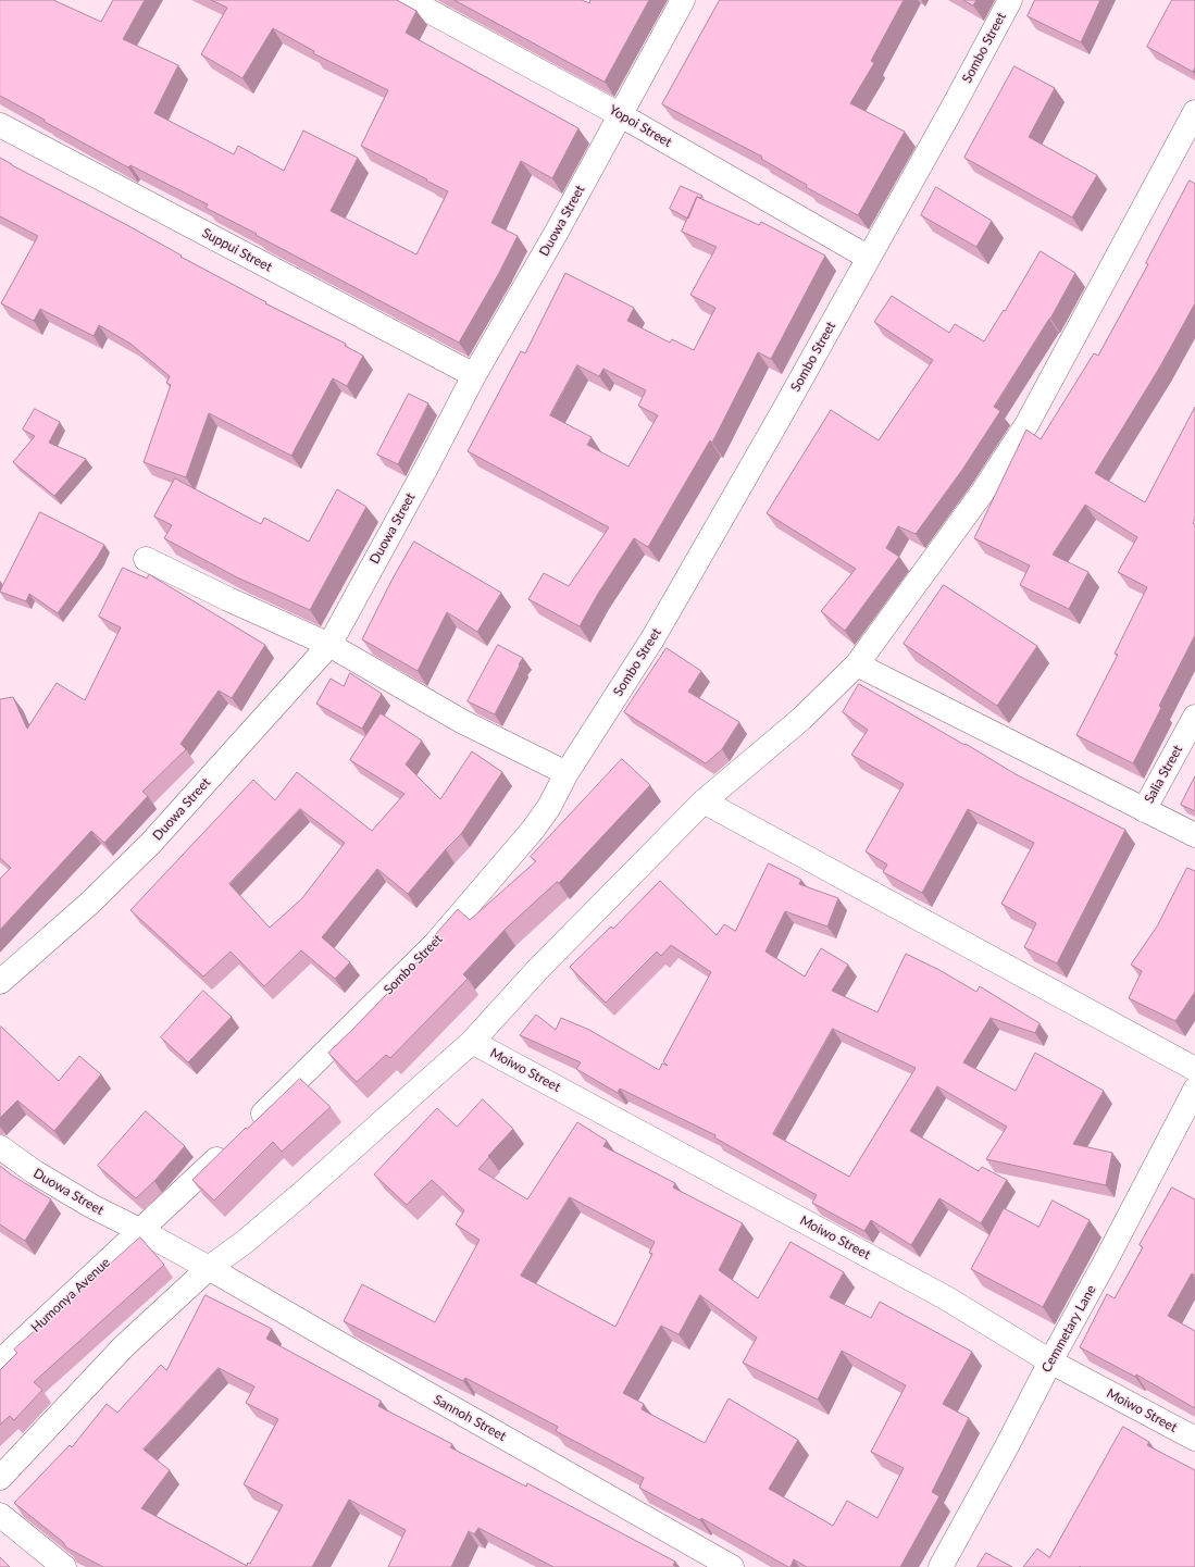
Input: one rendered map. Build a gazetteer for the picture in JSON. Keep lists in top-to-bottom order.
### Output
{
  "streets": {
    "street": [
      "Sombo Street",
      "Yopoi Street",
      "Duowa Street",
      "Suppui Street",
      "Salia Street",
      "Moiwo Street",
      "Humonya Avenue",
      "Cemmetary Lane",
      "Sannoh Street"
    ]
  },
  "crossings": [
    ["Sombo Street", "Yopoi Street"],
    ["Yopoi Street", "Duowa Street"],
    ["Duowa Street", "Suppui Street"],
    ["Duowa Street", "Humonya Avenue"],
    ["Duowa Street", "Sannoh Street"],
    ["Moiwo Street", "Cemmetary Lane"]
  ]
}
